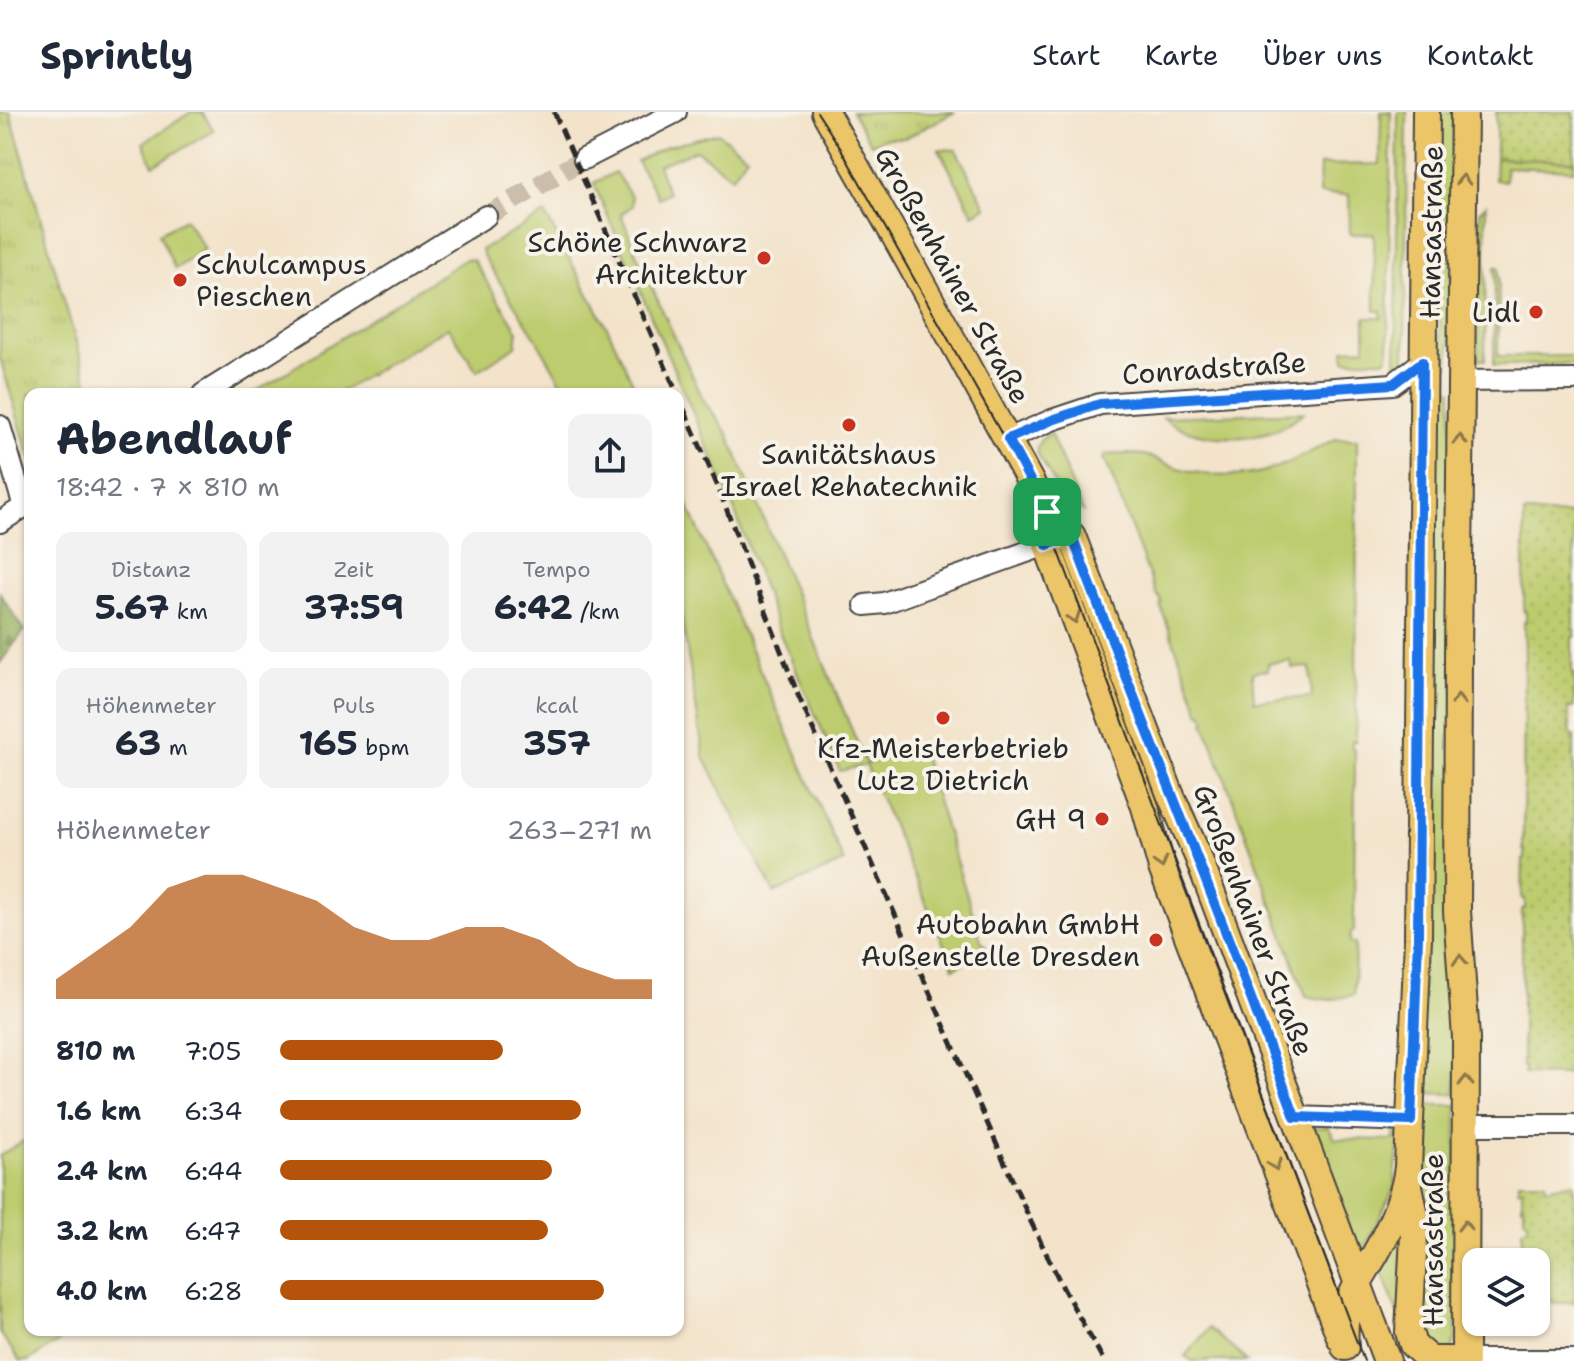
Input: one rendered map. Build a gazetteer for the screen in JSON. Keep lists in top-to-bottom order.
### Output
{
  "streets": {
    "main road": ["Hansastraße", "Großenhainer Straße"],
    "street": ["Conradstraße"]
  },
  "crossings": [
    ["Hansastraße", "Großenhainer Straße"],
    ["Hansastraße", "Conradstraße"],
    ["Großenhainer Straße", "Conradstraße"]
  ],
  "places": [
    "Schöne Schwarz Architektur",
    "Schulcampus Pieschen",
    "Lidl",
    "Sanitätshaus Israel Rehatechnik",
    "Kfz-Meisterbetrieb Lutz Dietrich",
    "GH 9",
    "Autobahn GmbH Außenstelle Dresden"
  ],
  "page": {
    "header": "Sprintly",
    "nav": [
      "Start",
      "Karte",
      "Über uns",
      "Kontakt"
    ],
    "heading": ["Abendlauf", "18:42 · 7 × 810 m"],
    "stats": [
      ["Distanz", "5.67 km"],
      ["Zeit", "37:59"],
      ["Tempo", "6:42 /km"],
      ["Höhenmeter", "63 m"],
      ["Puls", "165 bpm"],
      ["kcal", "357"]
    ],
    "chart": ["Höhenmeter", "263–271 m"],
    "list": [
      {
        "name": "810 m",
        "note": "7:05"
      },
      {
        "name": "1.6 km",
        "note": "6:34"
      },
      {
        "name": "2.4 km",
        "note": "6:44"
      },
      {
        "name": "3.2 km",
        "note": "6:47"
      },
      {
        "name": "4.0 km",
        "note": "6:28"
      }
    ]
  }
}
